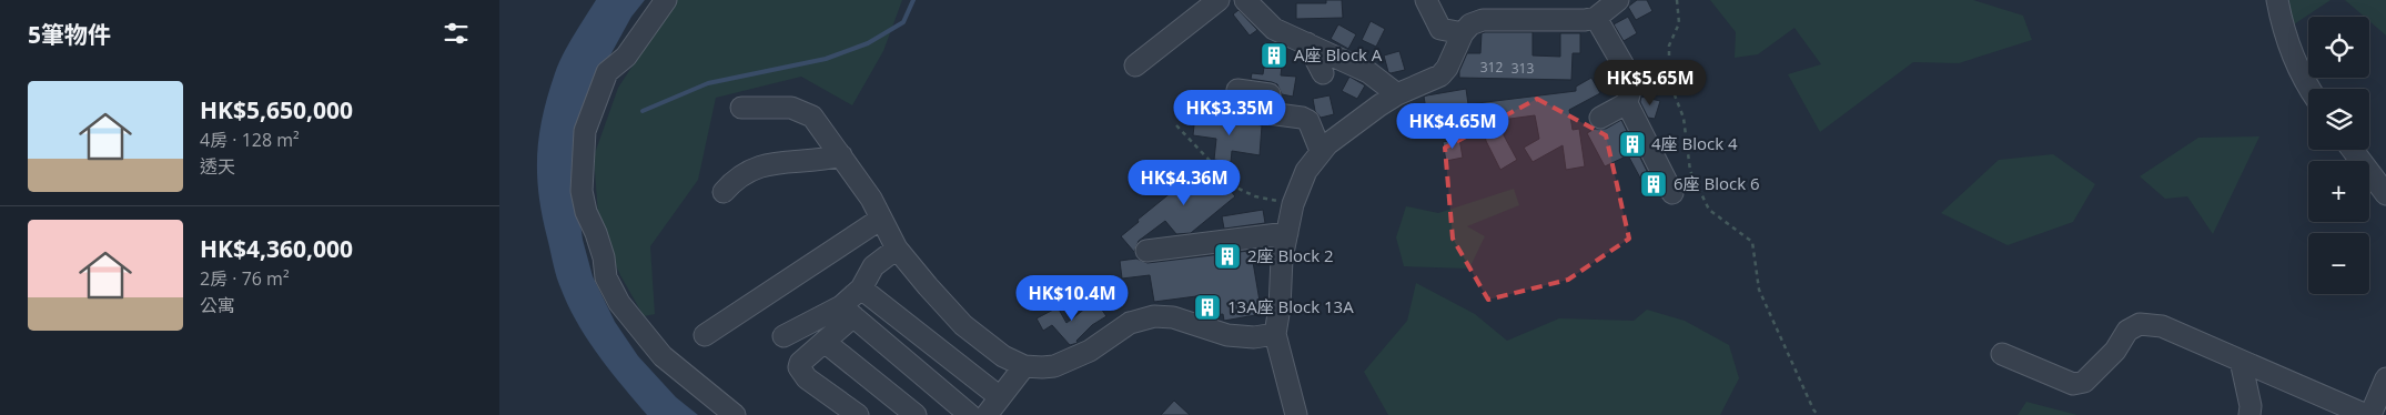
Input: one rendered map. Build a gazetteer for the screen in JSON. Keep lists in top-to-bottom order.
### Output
{
  "places": {
    "building": [
      "A座 Block A",
      "4座 Block 4",
      "6座 Block 6",
      "2座 Block 2",
      "13A座 Block 13A"
    ]
  },
  "house_numbers": ["312", "313"],
  "page": {
    "heading": "5筆物件",
    "map_buttons": ["+", "−"],
    "price": [
      "HK$5.65M",
      "HK$3.35M",
      "HK$4.65M",
      "HK$4.36M",
      "HK$10.4M"
    ],
    "list": [
      {
        "name": "HK$5,650,000",
        "note": "4房 · 128 m² · 透天"
      },
      {
        "name": "HK$4,360,000",
        "note": "2房 · 76 m² · 公寓"
      }
    ]
  }
}
